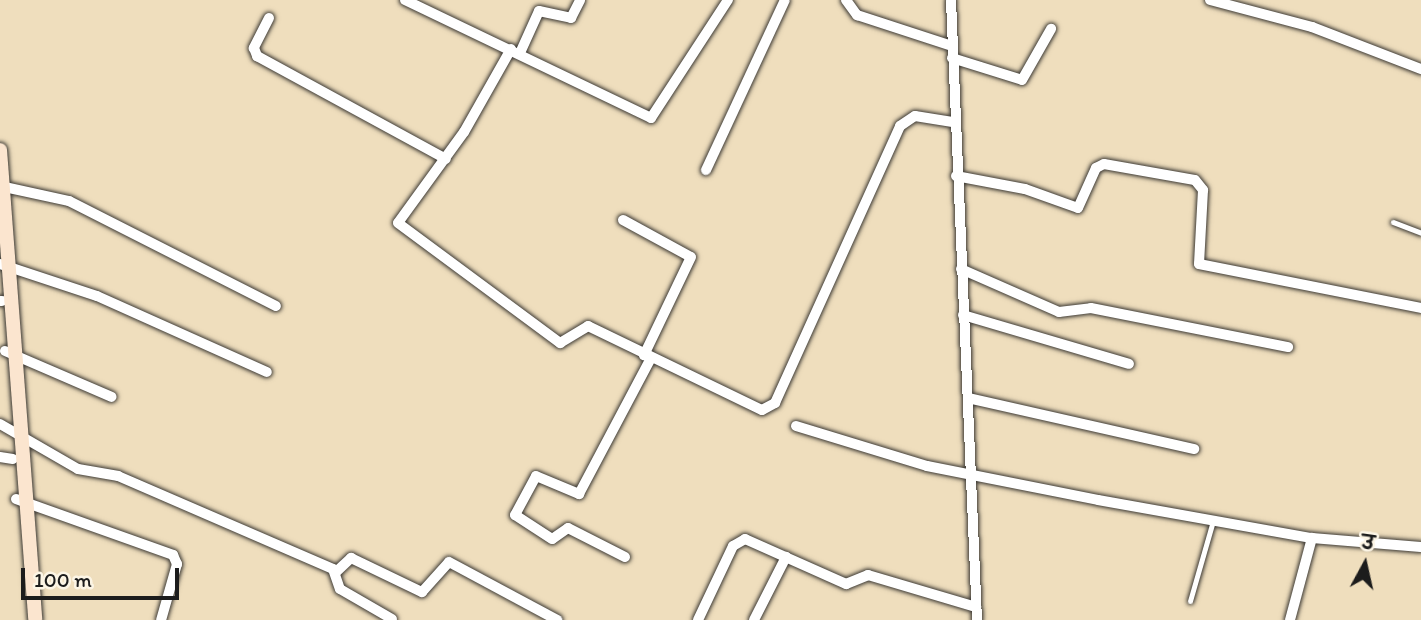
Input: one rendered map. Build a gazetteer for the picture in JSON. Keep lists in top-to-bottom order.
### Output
{
  "scale_bar": "100 m",
  "north": "top"
}
